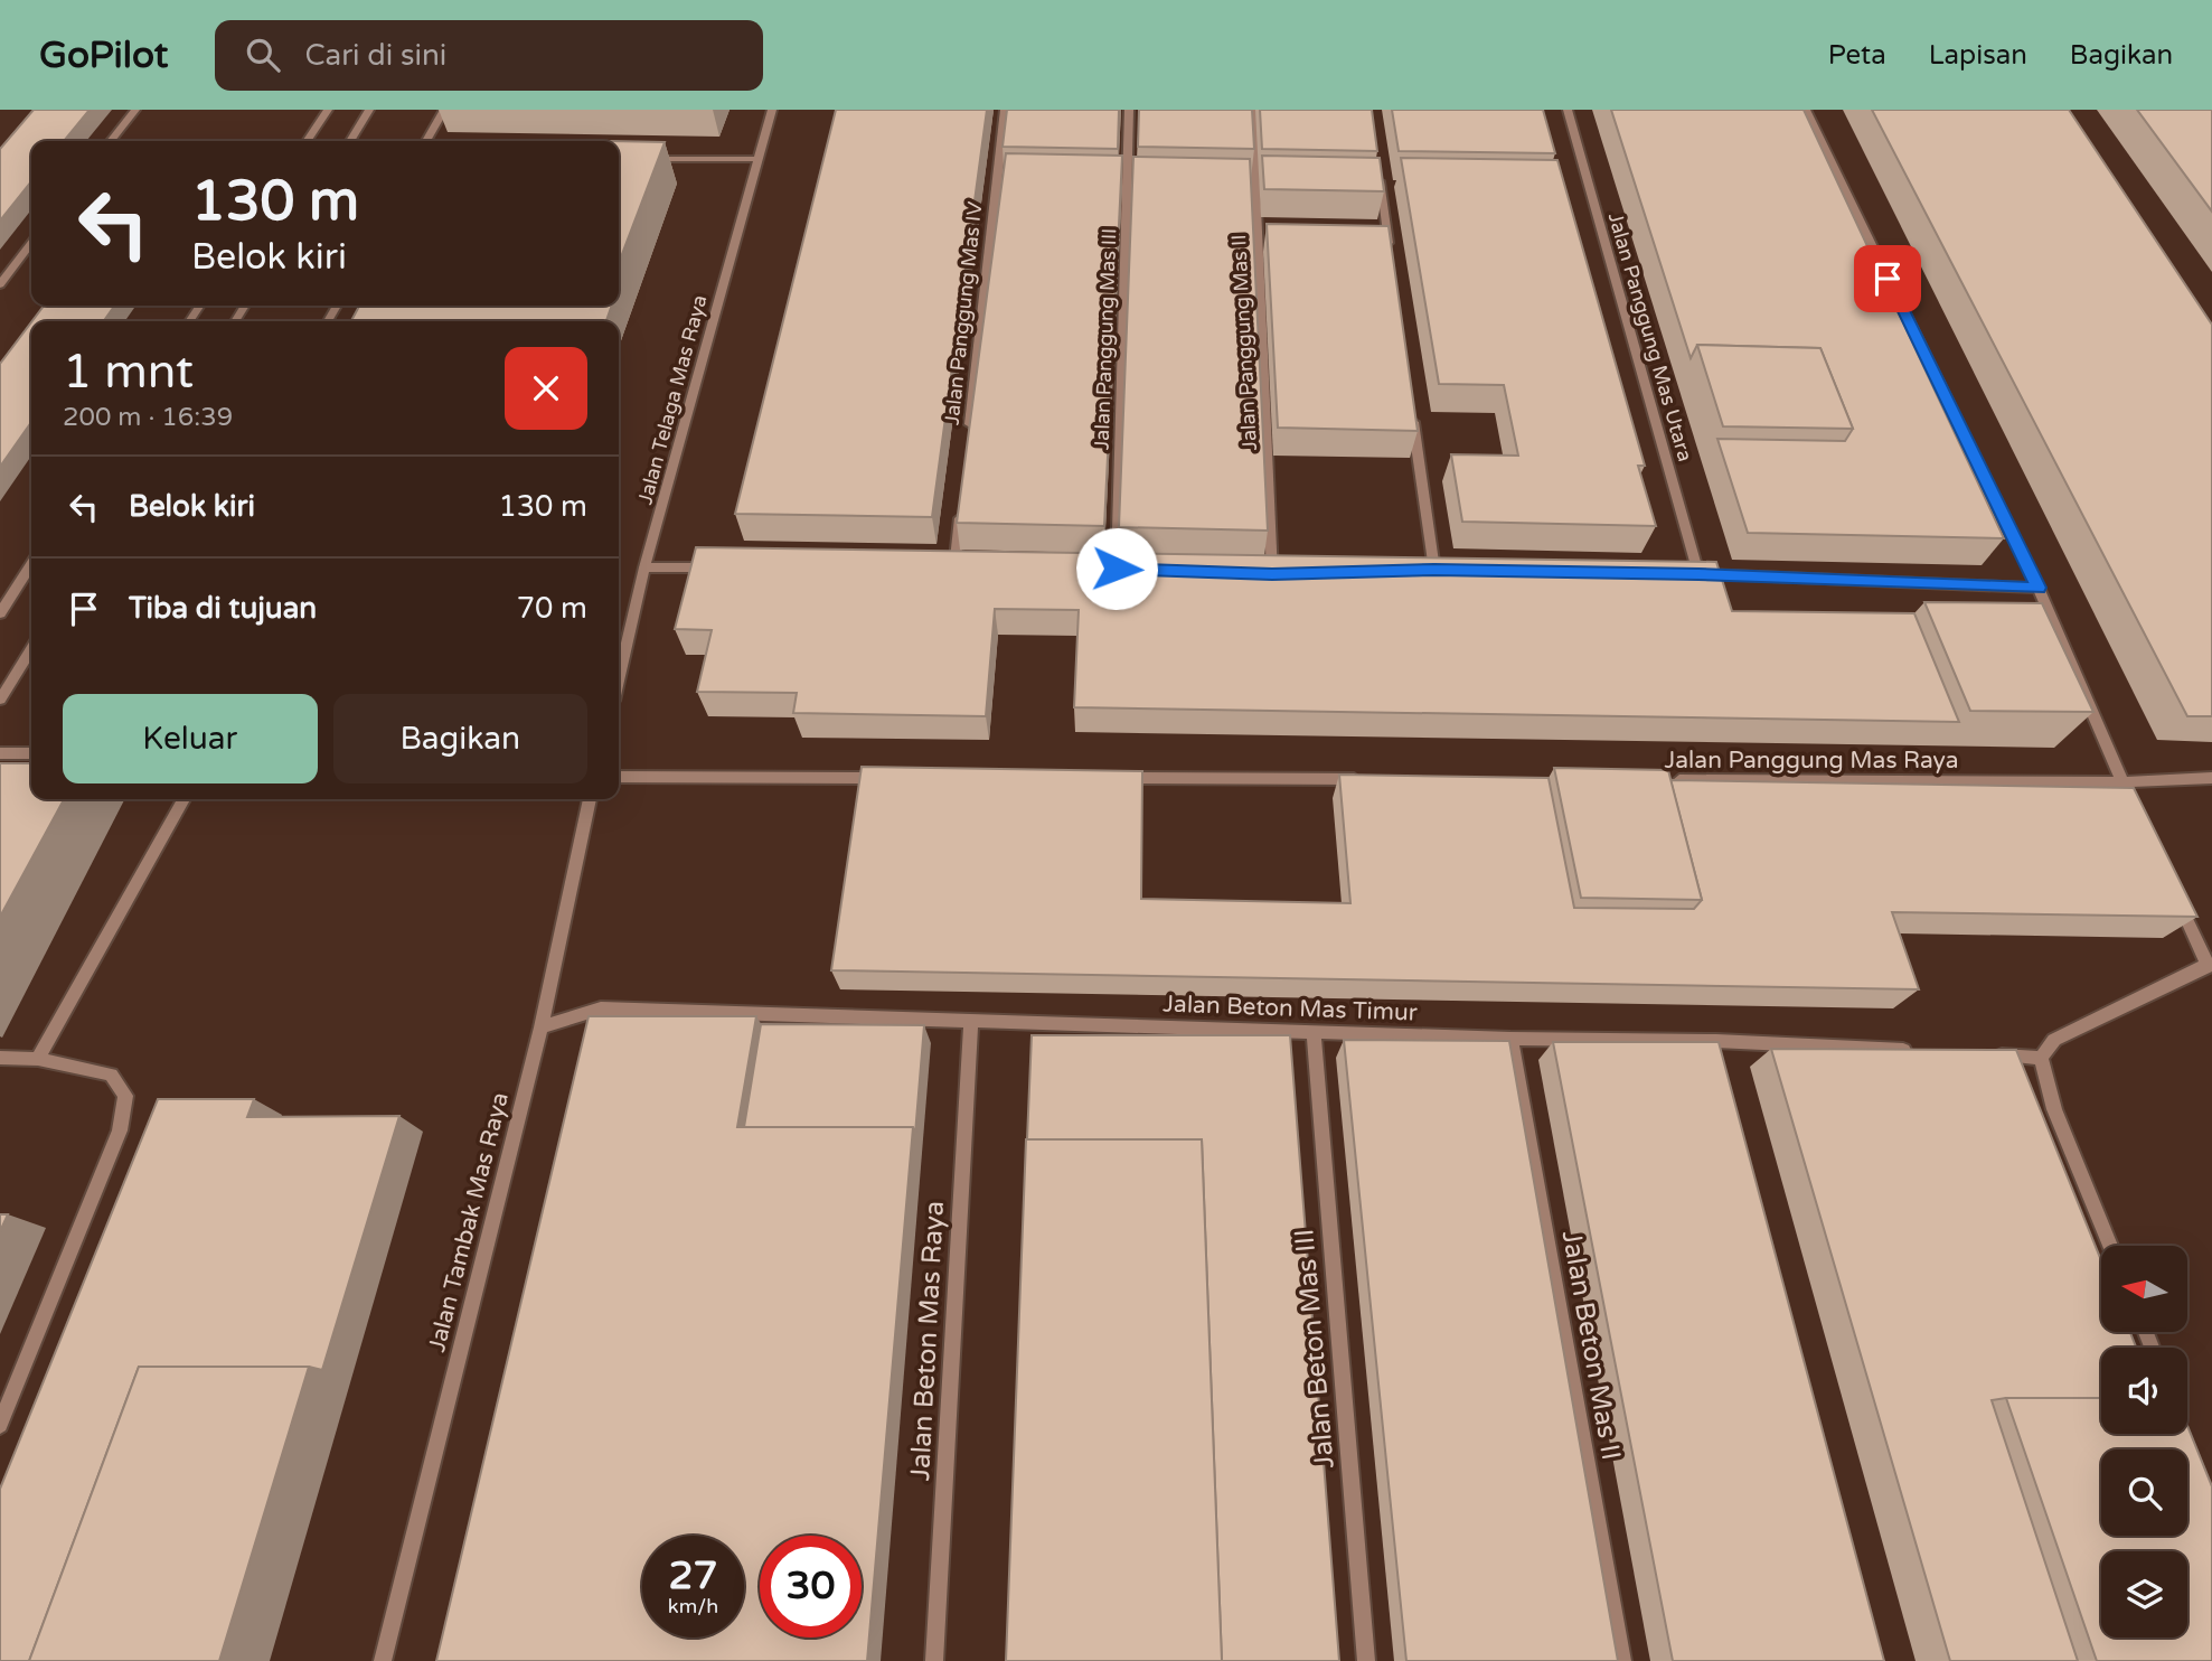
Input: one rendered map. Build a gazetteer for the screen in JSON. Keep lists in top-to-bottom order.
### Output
{
  "streets": {
    "street": [
      "Jalan Panggung Mas IV",
      "Jalan Panggung Mas Utara",
      "Jalan Panggung Mas III",
      "Jalan Panggung Mas II",
      "Jalan Telaga Mas Raya",
      "Jalan Panggung Mas Raya",
      "Jalan Beton Mas Timur",
      "Jalan Tambak Mas Raya",
      "Jalan Beton Mas Raya",
      "Jalan Beton Mas II",
      "Jalan Beton Mas III"
    ]
  },
  "crossings": [
    ["Jalan Beton Mas Timur", "Jalan Tambak Mas Raya"],
    ["Jalan Beton Mas Timur", "Jalan Beton Mas Raya"],
    ["Jalan Beton Mas Timur", "Jalan Beton Mas II"],
    ["Jalan Beton Mas Timur", "Jalan Beton Mas III"]
  ],
  "north": "left",
  "page": {
    "header": "GoPilot",
    "search": "Cari di sini",
    "nav": ["Peta", "Lapisan", "Bagikan"],
    "turn": ["130 m", "Belok kiri"],
    "heading": ["1 mnt", "200 m · 16:39"],
    "list": [
      {
        "name": "Belok kiri",
        "value": "130 m"
      },
      {
        "name": "Tiba di tujuan",
        "value": "70 m"
      }
    ],
    "buttons": ["Keluar", "Bagikan"],
    "speed": "27 km/h",
    "limit": "30"
  }
}
